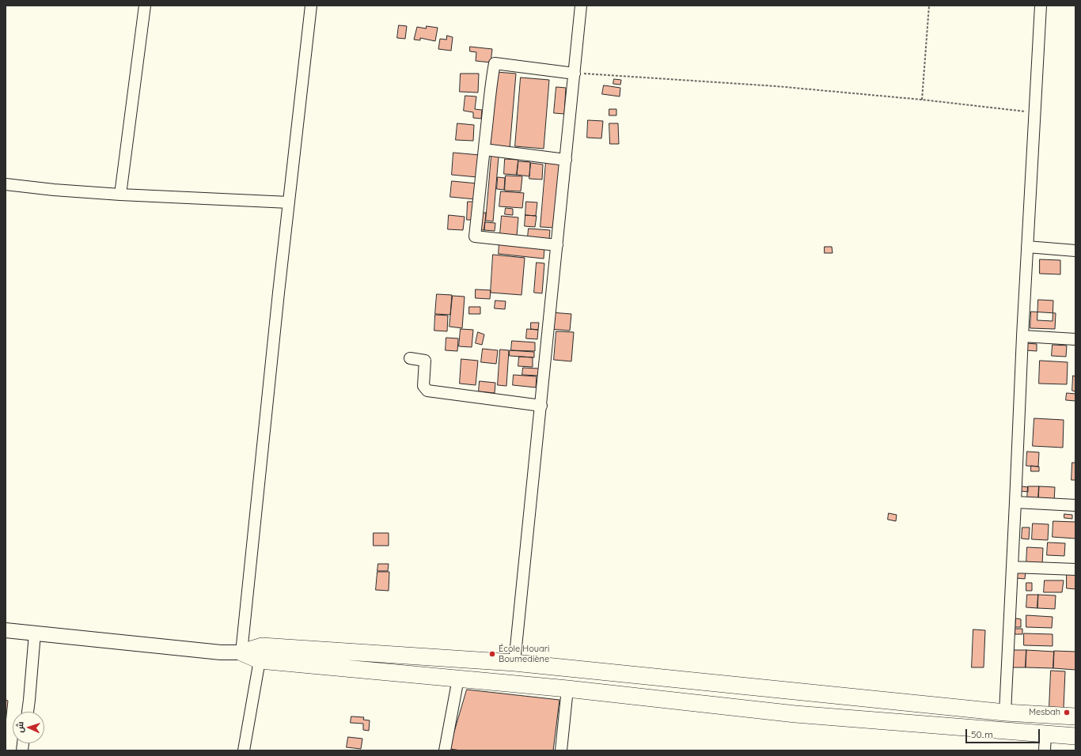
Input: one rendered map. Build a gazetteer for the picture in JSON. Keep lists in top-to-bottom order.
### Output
{
  "places": ["École Houari Boumediène", "Mesbah"],
  "scale_bar": "50 m",
  "north": "left"
}
